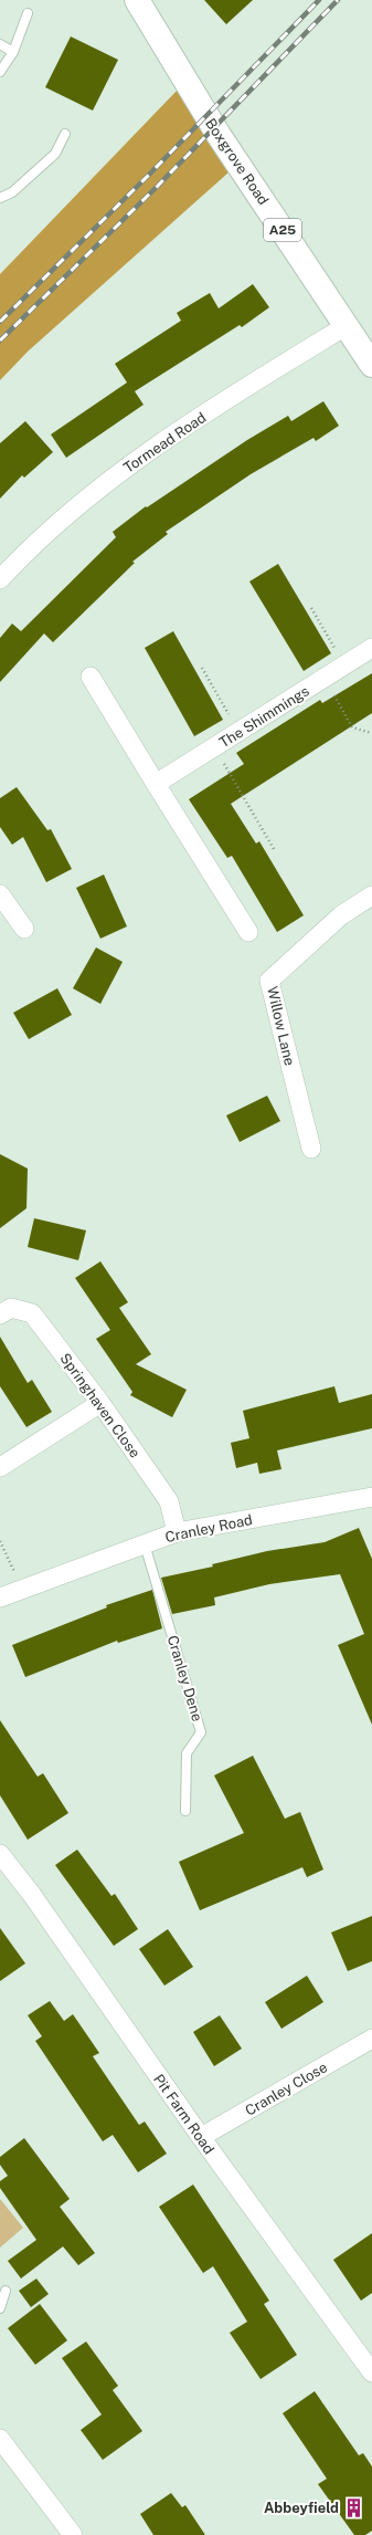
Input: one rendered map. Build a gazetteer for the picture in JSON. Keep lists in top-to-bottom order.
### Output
{
  "streets": {
    "main road": ["Boxgrove Road", "A25"],
    "street": [
      "Tormead Road",
      "The Shimmings",
      "Willow Lane",
      "Springhaven Close",
      "Cranley Road",
      "Cranley Close",
      "Pit Farm Road"
    ],
    "lane": ["Cranley Dene"]
  },
  "crossings": [
    ["Boxgrove Road", "Tormead Road"],
    ["Springhaven Close", "Cranley Road"],
    ["Cranley Road", "Cranley Dene"],
    ["Cranley Close", "Pit Farm Road"]
  ],
  "places": {
    "building": ["Abbeyfield"]
  }
}
